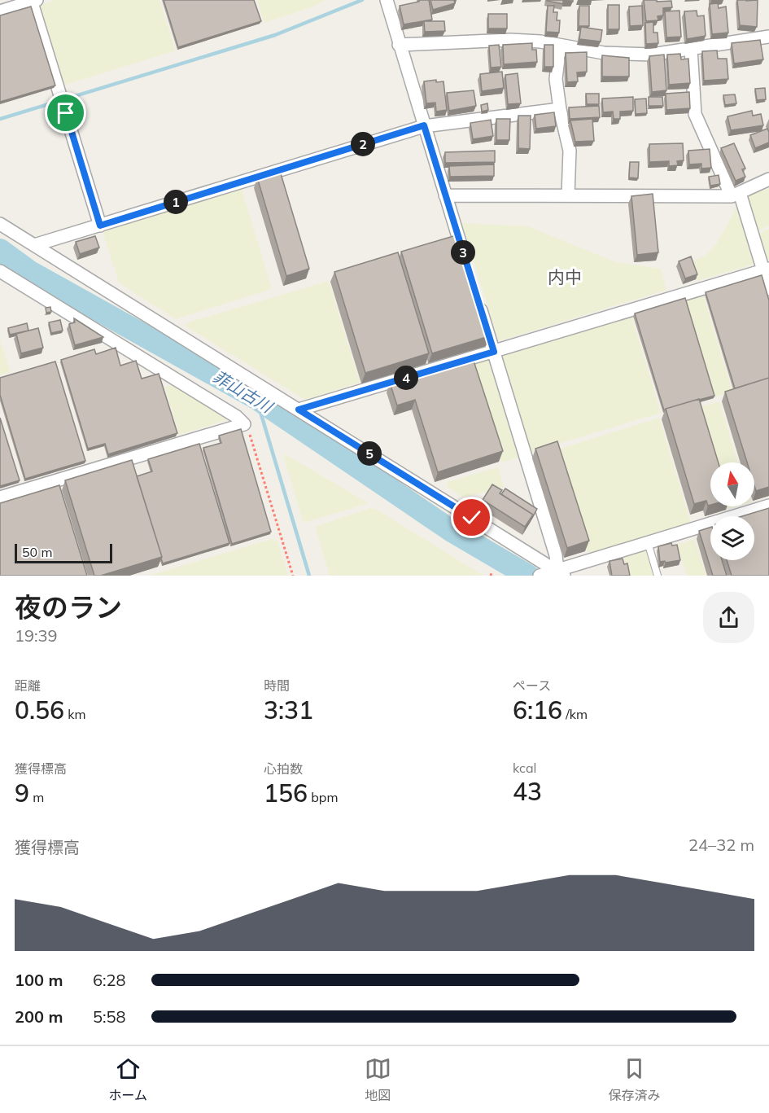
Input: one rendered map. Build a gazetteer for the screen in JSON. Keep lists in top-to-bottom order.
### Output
{
  "districts": ["内中"],
  "water": ["菲山古川"],
  "scale_bar": "50 m",
  "north": "top",
  "page": {
    "pins": [
      "2",
      "1",
      "3",
      "4",
      "5"
    ],
    "scale": "50 m",
    "heading": ["夜のラン", "19:39"],
    "stats": [
      ["距離", "0.56 km"],
      ["時間", "3:31"],
      ["ペース", "6:16 /km"],
      ["獲得標高", "9 m"],
      ["心拍数", "156 bpm"],
      ["kcal", "43"]
    ],
    "chart": ["獲得標高", "24–32 m"],
    "list": [
      {
        "name": "100 m",
        "note": "6:28"
      },
      {
        "name": "200 m",
        "note": "5:58"
      }
    ],
    "tabs": ["ホーム", "地図", "保存済み"]
  }
}
